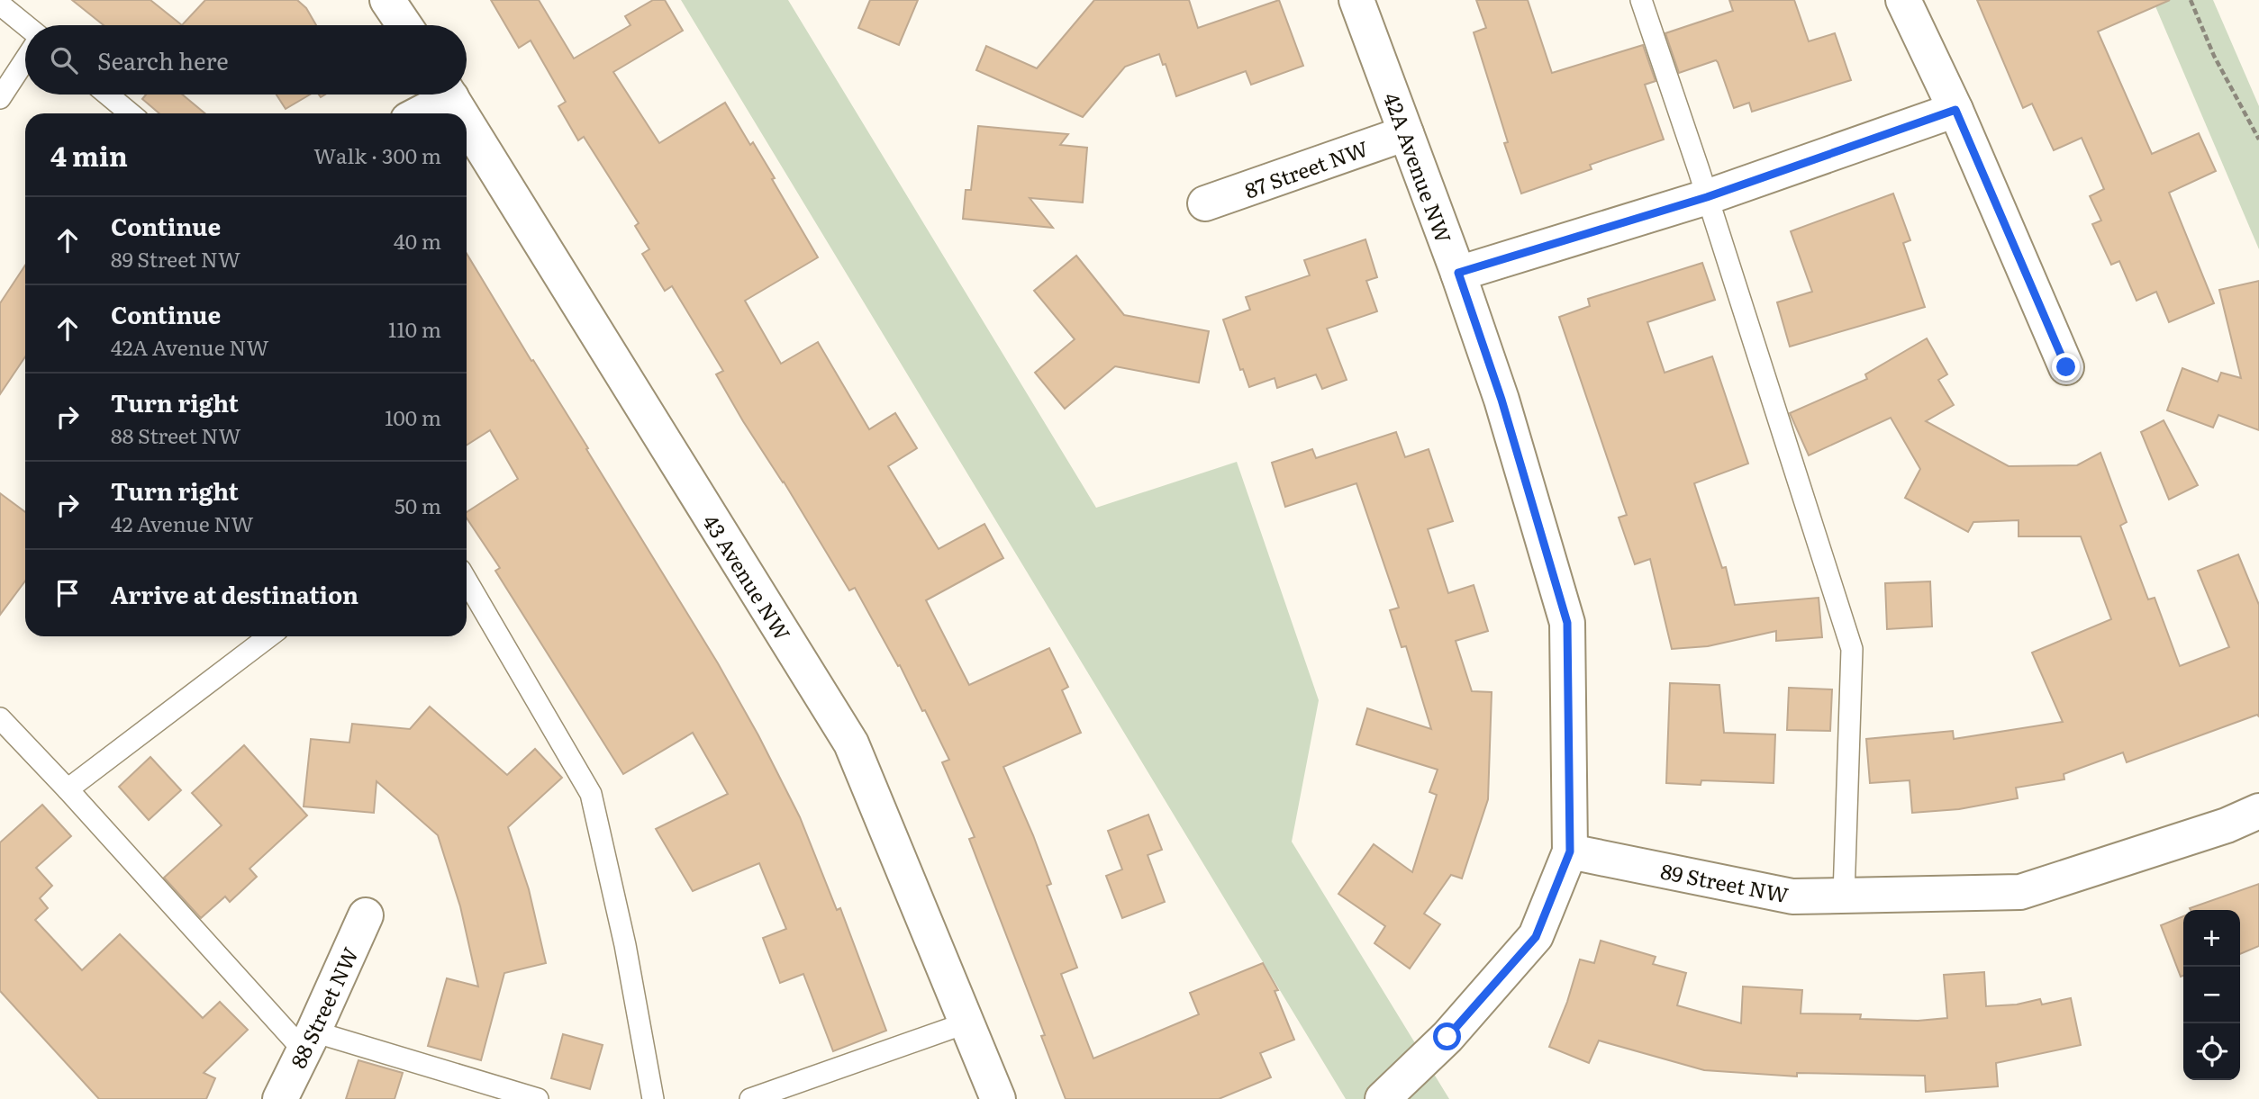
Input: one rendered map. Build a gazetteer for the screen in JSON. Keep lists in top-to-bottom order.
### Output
{
  "streets": {
    "street": [
      "42A Avenue NW",
      "87 Street NW",
      "43 Avenue NW",
      "89 Street NW",
      "88 Street NW"
    ]
  },
  "crossings": [
    ["42A Avenue NW", "87 Street NW"],
    ["42A Avenue NW", "89 Street NW"]
  ],
  "page": {
    "search": "Search here",
    "heading": ["4 min", "Walk · 300 m"],
    "list": [
      ["Continue", "89 Street NW", "40 m"],
      ["Continue", "42A Avenue NW", "110 m"],
      ["Turn right", "88 Street NW", "100 m"],
      ["Turn right", "42 Avenue NW", "50 m"],
      "Arrive at destination"
    ],
    "map_buttons": ["+", "−"]
  }
}
